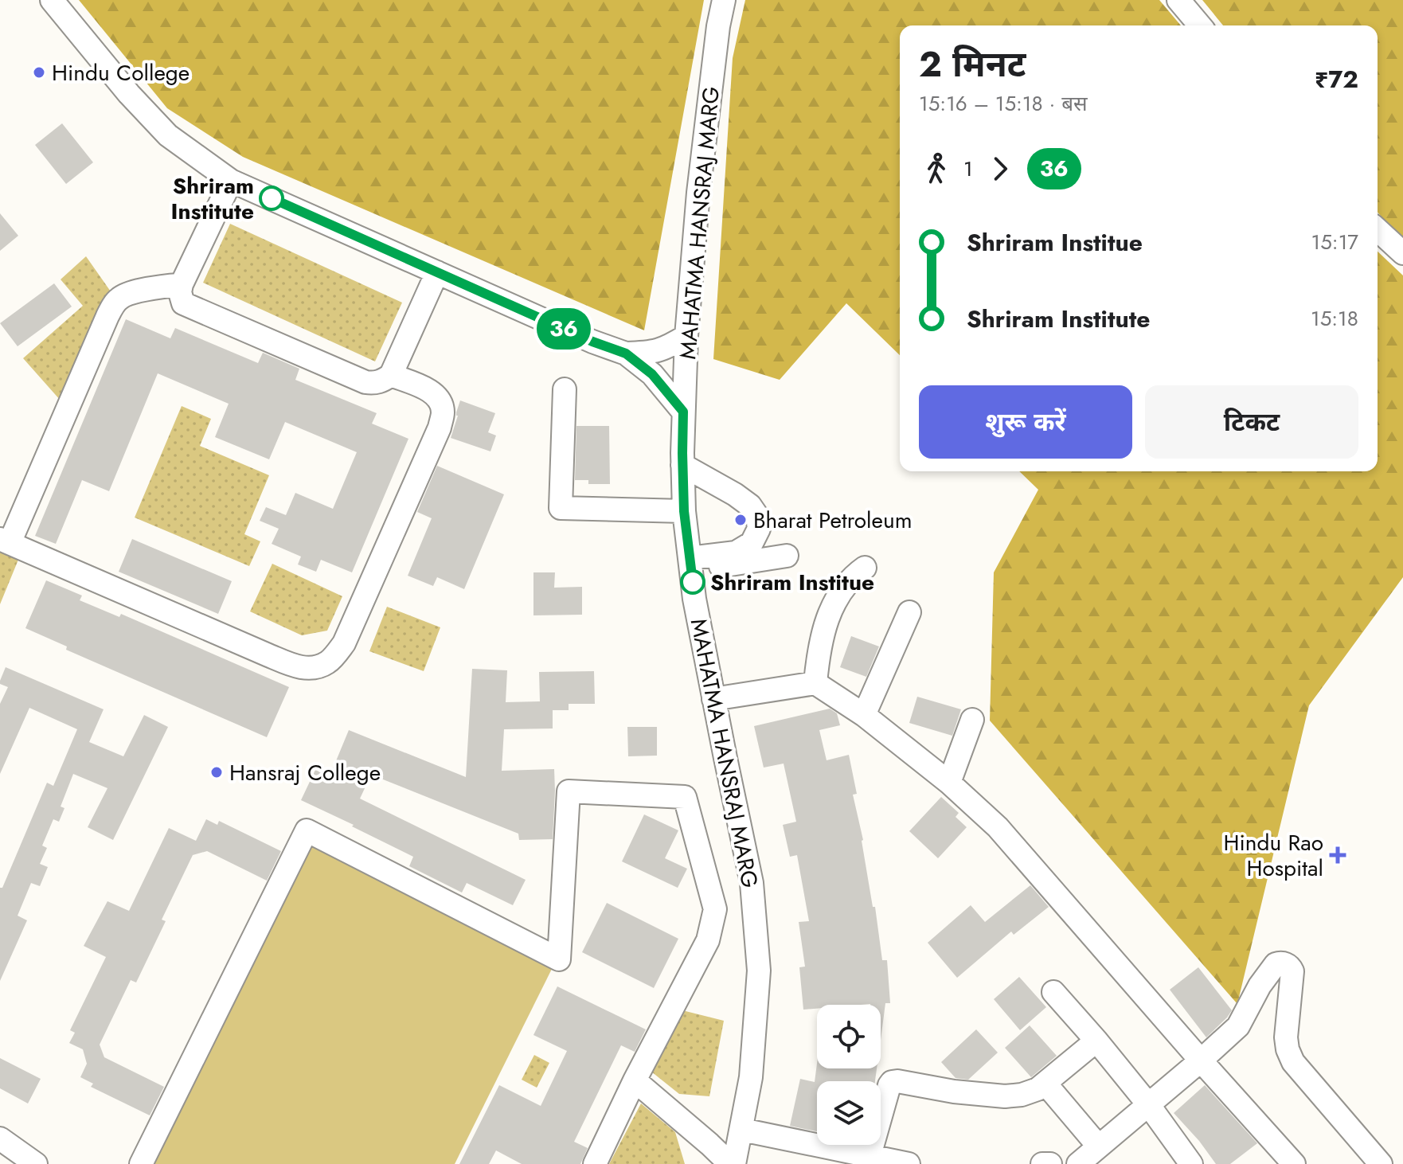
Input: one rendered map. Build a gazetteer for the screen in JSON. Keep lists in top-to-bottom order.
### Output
{
  "streets": {
    "street": ["MAHATMA HANSRAJ MARG"]
  },
  "places": {
    "other": [
      "Hindu College",
      "Shriram Institute",
      "Bharat Petroleum",
      "Shriram Institue",
      "Hansraj College"
    ],
    "health": ["Hindu Rao Hospital"]
  },
  "lines": ["bus line 36"],
  "page": {
    "on_map": "36",
    "heading": ["2 मिनट", "15:16 – 15:18 · बस", "₹72"],
    "legs": ["1", "36"],
    "list": [
      {
        "name": "Shriram Institue",
        "value": "15:17"
      },
      {
        "name": "Shriram Institute",
        "value": "15:18"
      }
    ],
    "buttons": ["शुरू करें", "टिकट"]
  }
}
